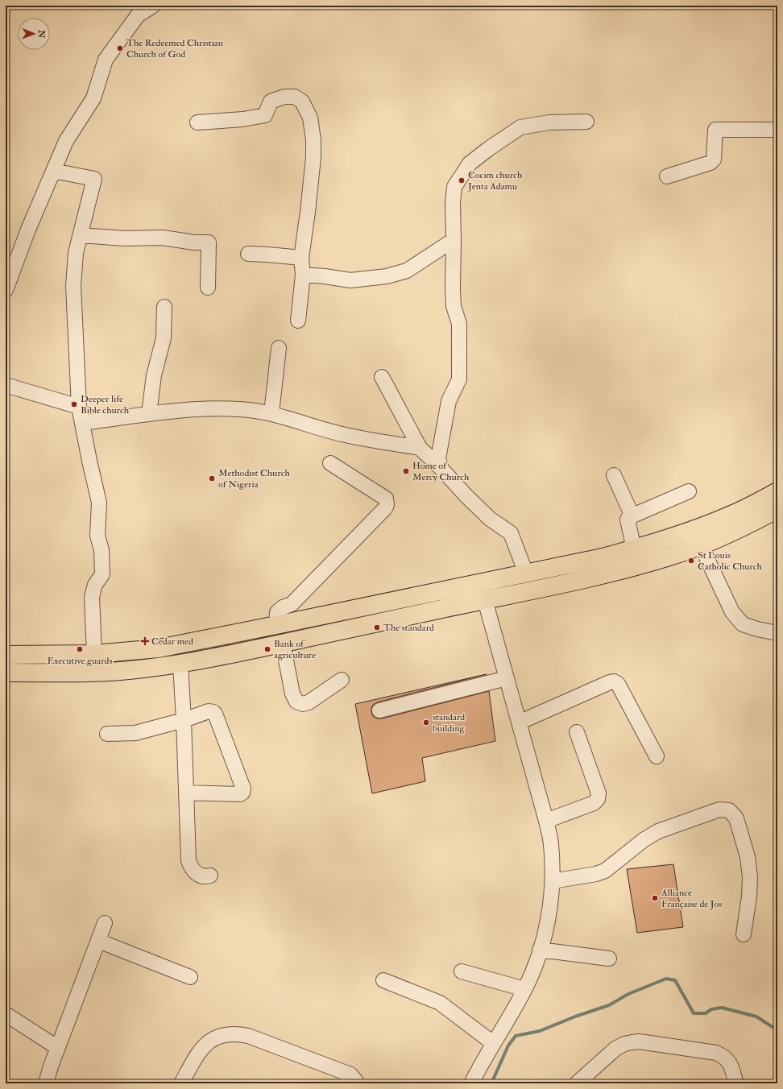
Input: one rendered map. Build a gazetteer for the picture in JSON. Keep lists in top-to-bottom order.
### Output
{
  "places": {
    "other": [
      "The Redeemed Christian Church of God",
      "Cocim church Jenta Adamu",
      "Deeper life Bible church",
      "Home of Mercy Church",
      "Methodist Church of Nigeria",
      "St Louis Catholic Church",
      "The standard",
      "Executive guards",
      "Bank of agriculture",
      "standard building",
      "Alliance Française de Jos"
    ],
    "health": ["Cedar med"]
  },
  "north": "right"
}
